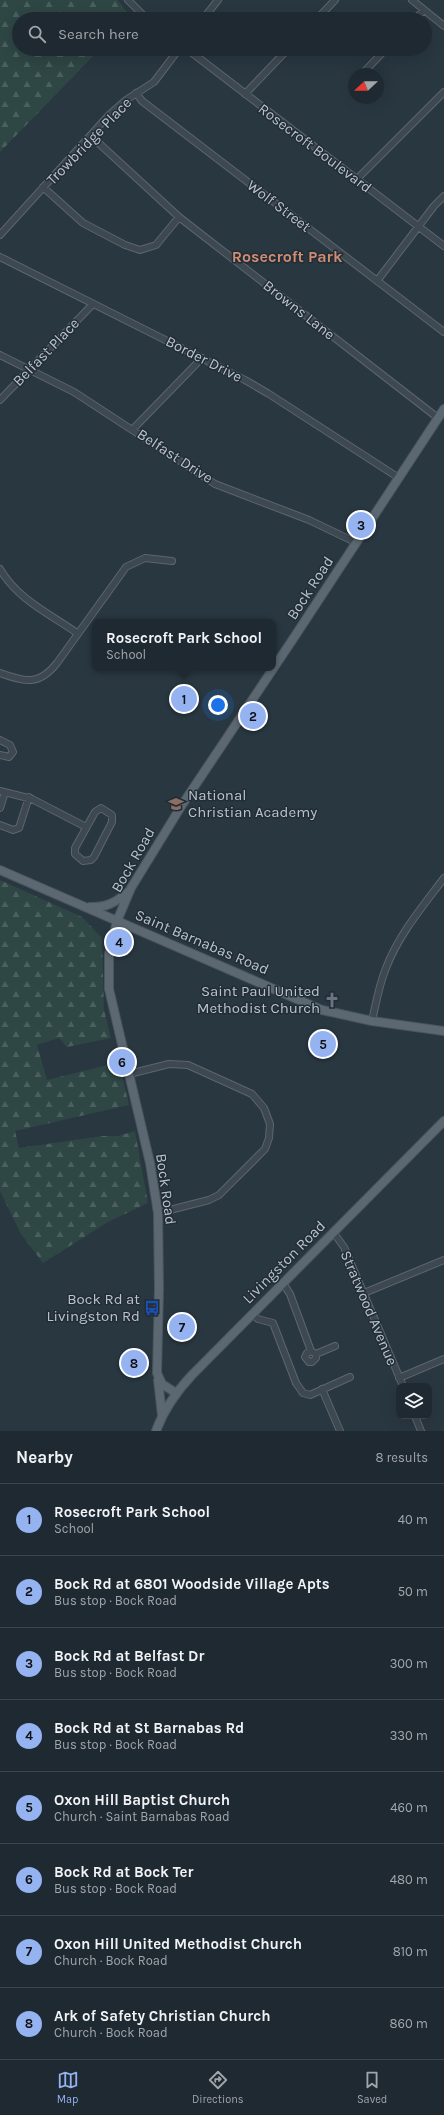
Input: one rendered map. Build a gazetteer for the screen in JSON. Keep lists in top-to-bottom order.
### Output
{
  "streets": {
    "main road": ["Bock Road", "Saint Barnabas Road", "Livingston Road"],
    "street": [
      "Trowbridge Place",
      "Rosecroft Boulevard",
      "Wolf Street",
      "Browns Lane",
      "Belfast Place",
      "Border Drive",
      "Belfast Drive",
      "Stratwood Avenue"
    ]
  },
  "crossings": [
    ["Trowbridge Place", "Wolf Street"],
    ["Trowbridge Place", "Browns Lane"],
    ["Browns Lane", "Bock Road"],
    ["Belfast Place", "Border Drive"],
    ["Belfast Place", "Belfast Drive"],
    ["Border Drive", "Bock Road"],
    ["Belfast Drive", "Bock Road"],
    ["Bock Road", "Saint Barnabas Road"],
    ["Bock Road", "Livingston Road"],
    ["Livingston Road", "Stratwood Avenue"]
  ],
  "districts": ["Rosecroft Park"],
  "places": {
    "school or university": ["National Christian Academy"],
    "church": ["Saint Paul United Methodist Church"],
    "bus stop": ["Bock Rd at Livingston Rd"]
  },
  "north": "left",
  "page": {
    "search": "Search here",
    "pins": [
      "3",
      "1",
      "2",
      "4",
      "5",
      "6",
      "7",
      "8"
    ],
    "popup": ["Rosecroft Park School", "School"],
    "heading": ["Nearby", "8 results"],
    "list": [
      {
        "mark": "1",
        "name": "Rosecroft Park School",
        "note": "School",
        "value": "40 m"
      },
      {
        "mark": "2",
        "name": "Bock Rd at 6801 Woodside Village Apts",
        "note": "Bus stop · Bock Road",
        "value": "50 m"
      },
      {
        "mark": "3",
        "name": "Bock Rd at Belfast Dr",
        "note": "Bus stop · Bock Road",
        "value": "300 m"
      },
      {
        "mark": "4",
        "name": "Bock Rd at St Barnabas Rd",
        "note": "Bus stop · Bock Road",
        "value": "330 m"
      },
      {
        "mark": "5",
        "name": "Oxon Hill Baptist Church",
        "note": "Church · Saint Barnabas Road",
        "value": "460 m"
      },
      {
        "mark": "6",
        "name": "Bock Rd at Bock Ter",
        "note": "Bus stop · Bock Road",
        "value": "480 m"
      },
      {
        "mark": "7",
        "name": "Oxon Hill United Methodist Church",
        "note": "Church · Bock Road",
        "value": "810 m"
      },
      {
        "mark": "8",
        "name": "Ark of Safety Christian Church",
        "note": "Church · Bock Road",
        "value": "860 m"
      }
    ],
    "nav": ["Map", "Directions", "Saved"]
  }
}
